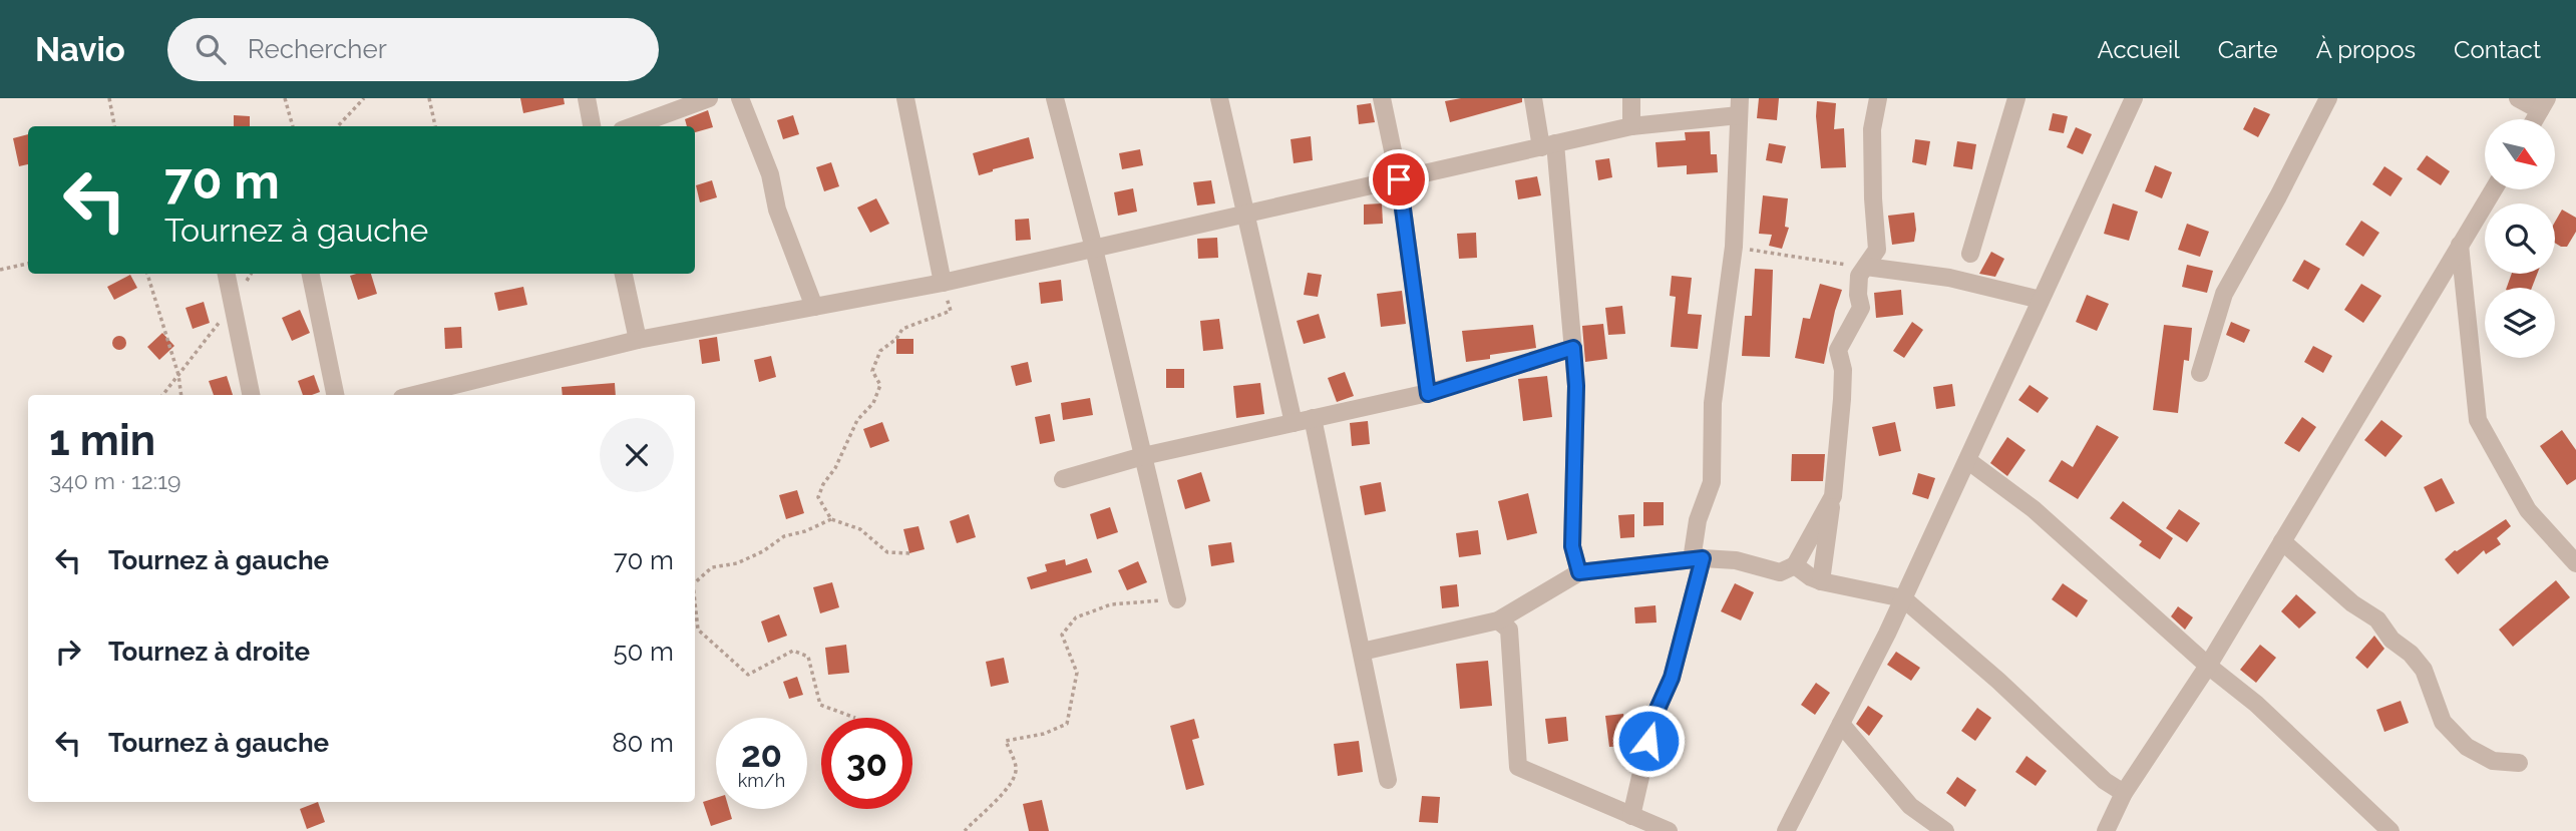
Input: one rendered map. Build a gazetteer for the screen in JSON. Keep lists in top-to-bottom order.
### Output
{
  "north": "bottom right",
  "page": {
    "header": "Navio",
    "search": "Rechercher",
    "nav": [
      "Accueil",
      "Carte",
      "À propos",
      "Contact"
    ],
    "turn": ["70 m", "Tournez à gauche"],
    "heading": ["1 min", "340 m · 12:19"],
    "list": [
      {
        "name": "Tournez à gauche",
        "value": "70 m"
      },
      {
        "name": "Tournez à droite",
        "value": "50 m"
      },
      {
        "name": "Tournez à gauche",
        "value": "80 m"
      }
    ],
    "speed": "20 km/h",
    "limit": "30"
  }
}
